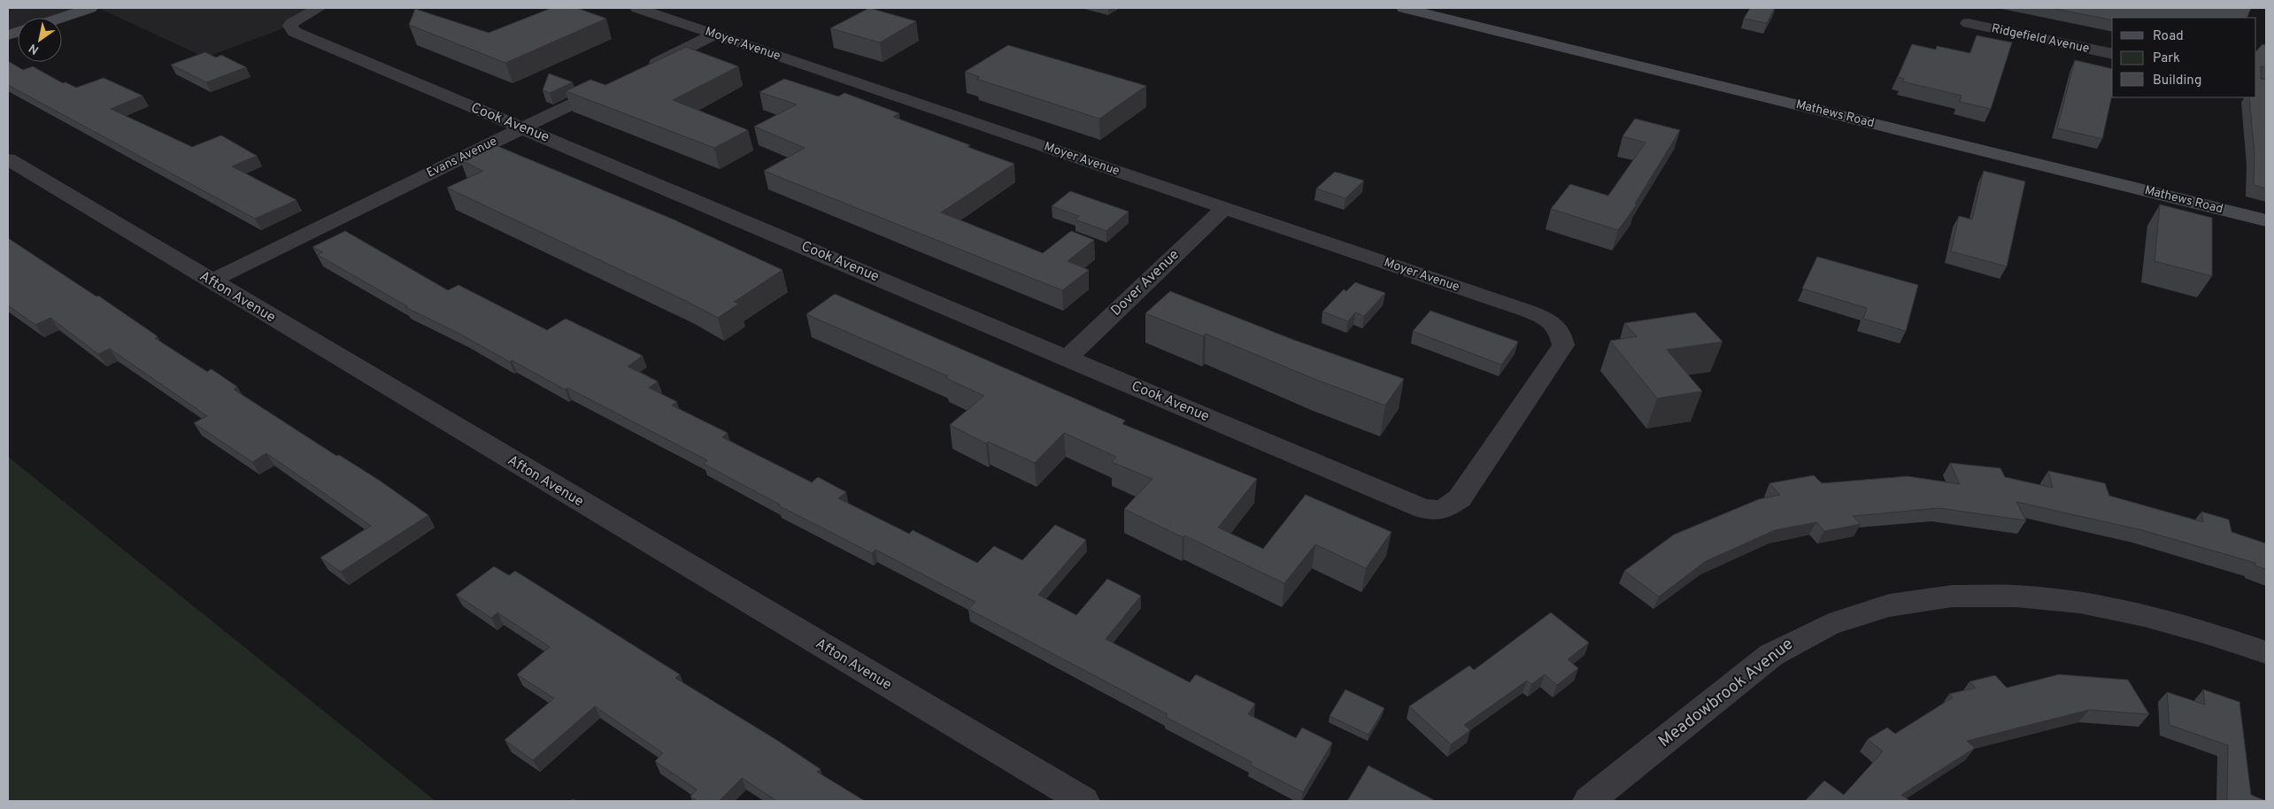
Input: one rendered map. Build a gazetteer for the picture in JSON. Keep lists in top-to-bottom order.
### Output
{
  "streets": {
    "street": [
      "Ridgefield Avenue",
      "Moyer Avenue",
      "Mathews Road",
      "Cook Avenue",
      "Evans Avenue",
      "Dover Avenue",
      "Afton Avenue",
      "Meadowbrook Avenue"
    ]
  },
  "crossings": [
    ["Moyer Avenue", "Cook Avenue"],
    ["Moyer Avenue", "Dover Avenue"],
    ["Cook Avenue", "Evans Avenue"],
    ["Cook Avenue", "Dover Avenue"],
    ["Evans Avenue", "Afton Avenue"]
  ],
  "legend": ["Road", "Park", "Building"],
  "north": "bottom left"
}
